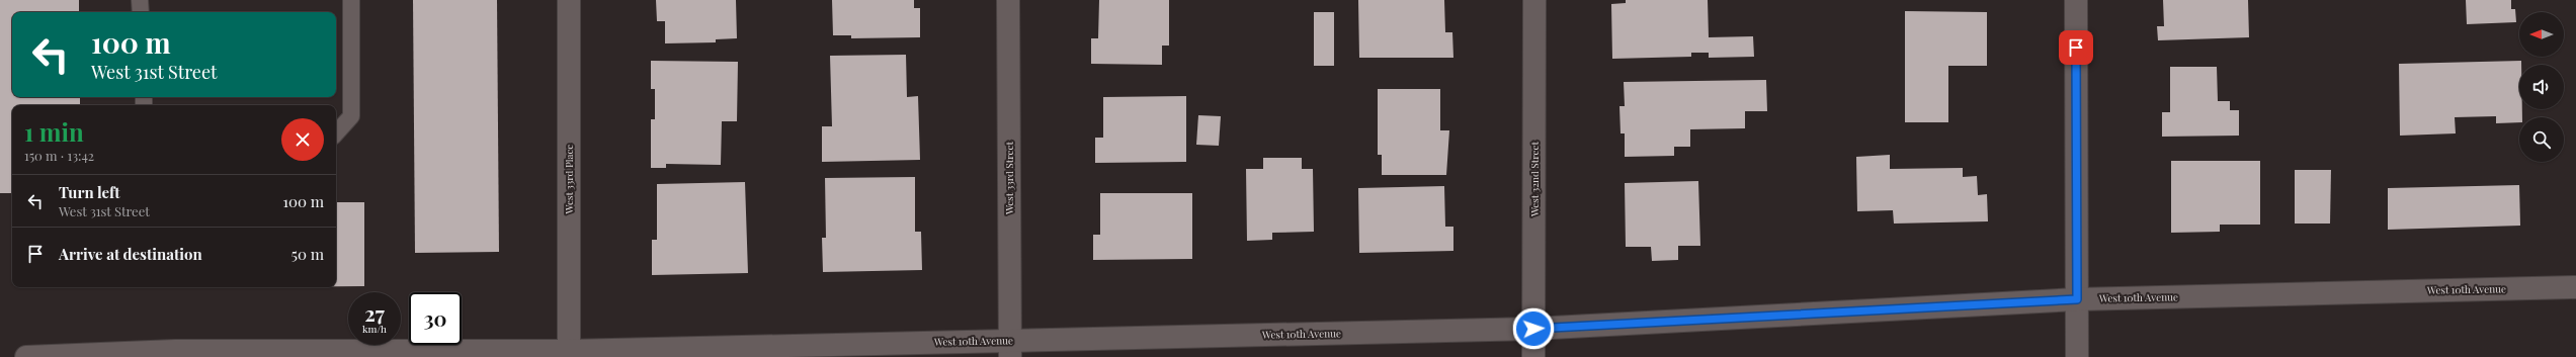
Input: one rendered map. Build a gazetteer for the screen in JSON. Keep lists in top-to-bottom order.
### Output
{
  "streets": {
    "street": [
      "West 33rd Street",
      "West 33rd Place",
      "West 32nd Street",
      "West 10th Avenue"
    ]
  },
  "crossings": [
    ["West 33rd Street", "West 10th Avenue"],
    ["West 33rd Place", "West 10th Avenue"],
    ["West 32nd Street", "West 10th Avenue"]
  ],
  "north": "left",
  "page": {
    "turn": ["100 m", "West 31st Street"],
    "heading": ["1 min", "150 m · 13:42"],
    "list": [
      {
        "name": "Turn left",
        "note": "West 31st Street",
        "value": "100 m"
      },
      {
        "name": "Arrive at destination",
        "value": "50 m"
      }
    ],
    "speed": "27 km/h",
    "limit": "30"
  }
}
